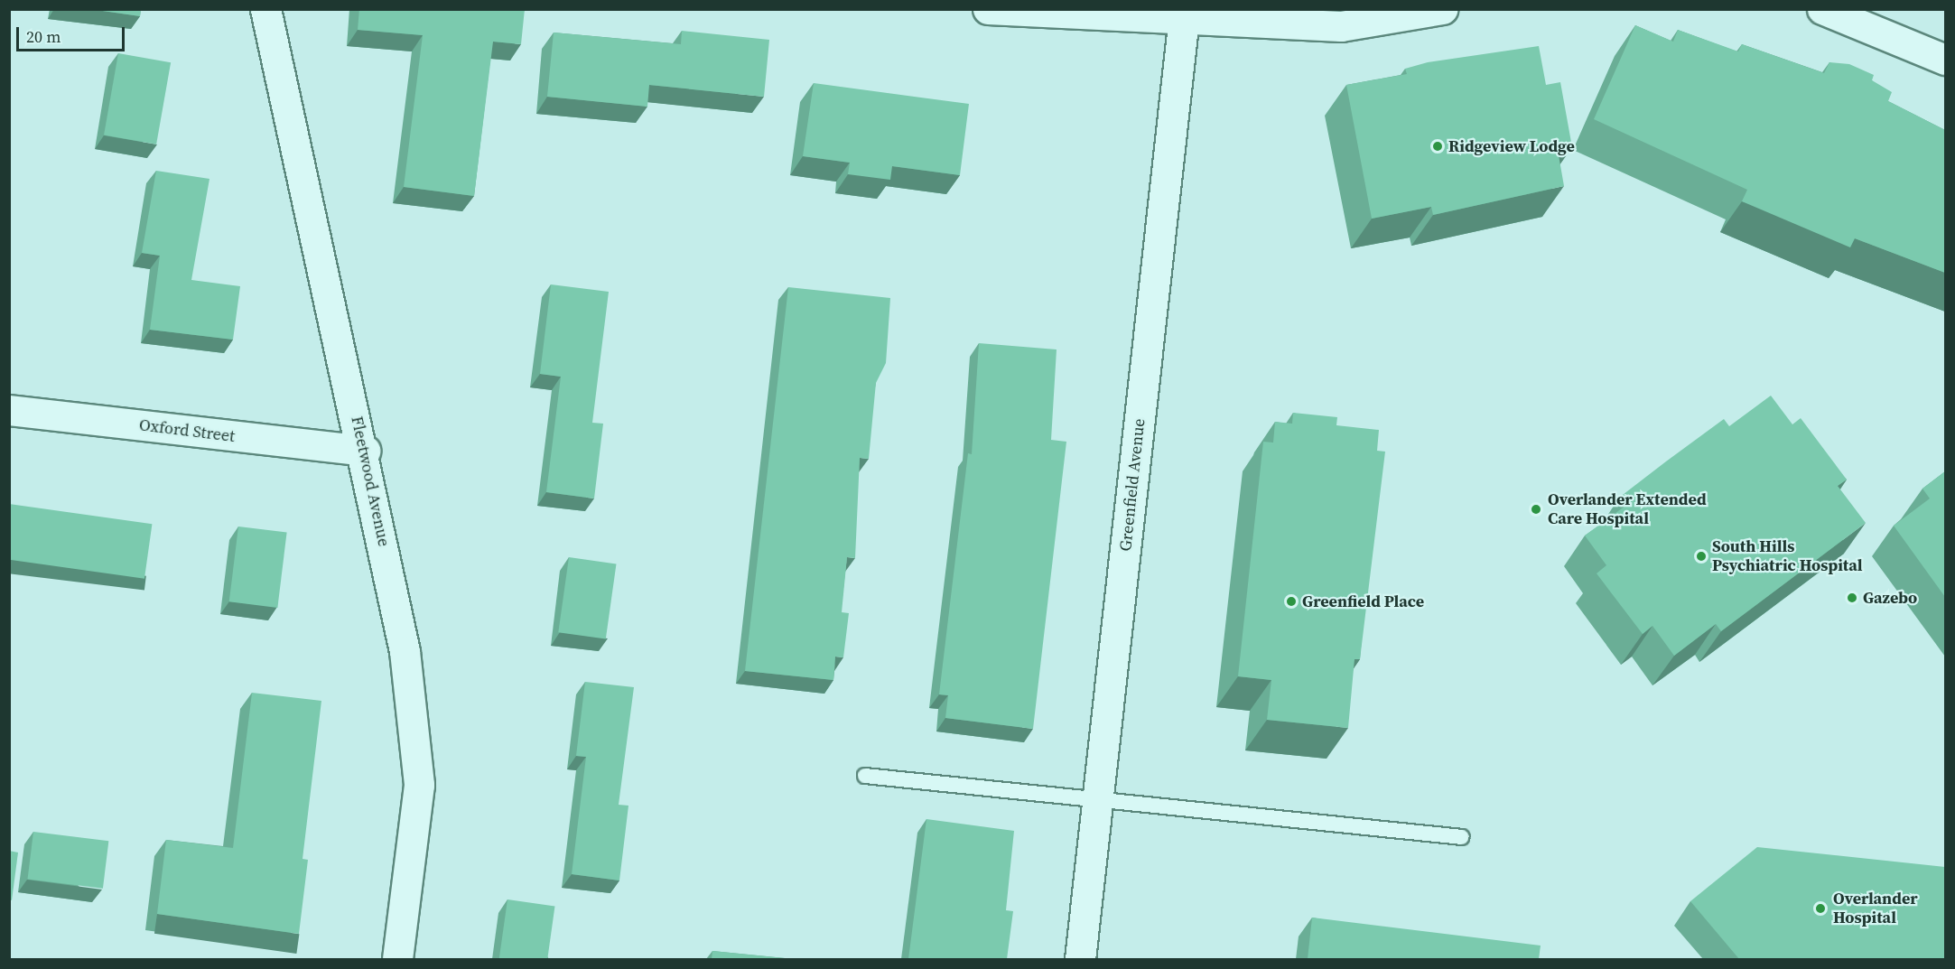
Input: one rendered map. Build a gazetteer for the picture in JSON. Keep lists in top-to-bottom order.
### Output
{
  "streets": {
    "street": ["Oxford Street", "Fleetwood Avenue", "Greenfield Avenue"]
  },
  "crossings": [
    ["Oxford Street", "Fleetwood Avenue"]
  ],
  "places": [
    "Ridgeview Lodge",
    "Overlander Extended Care Hospital",
    "South Hills Psychiatric Hospital",
    "Gazebo",
    "Greenfield Place",
    "Overlander Hospital"
  ],
  "scale_bar": "20 m"
}
